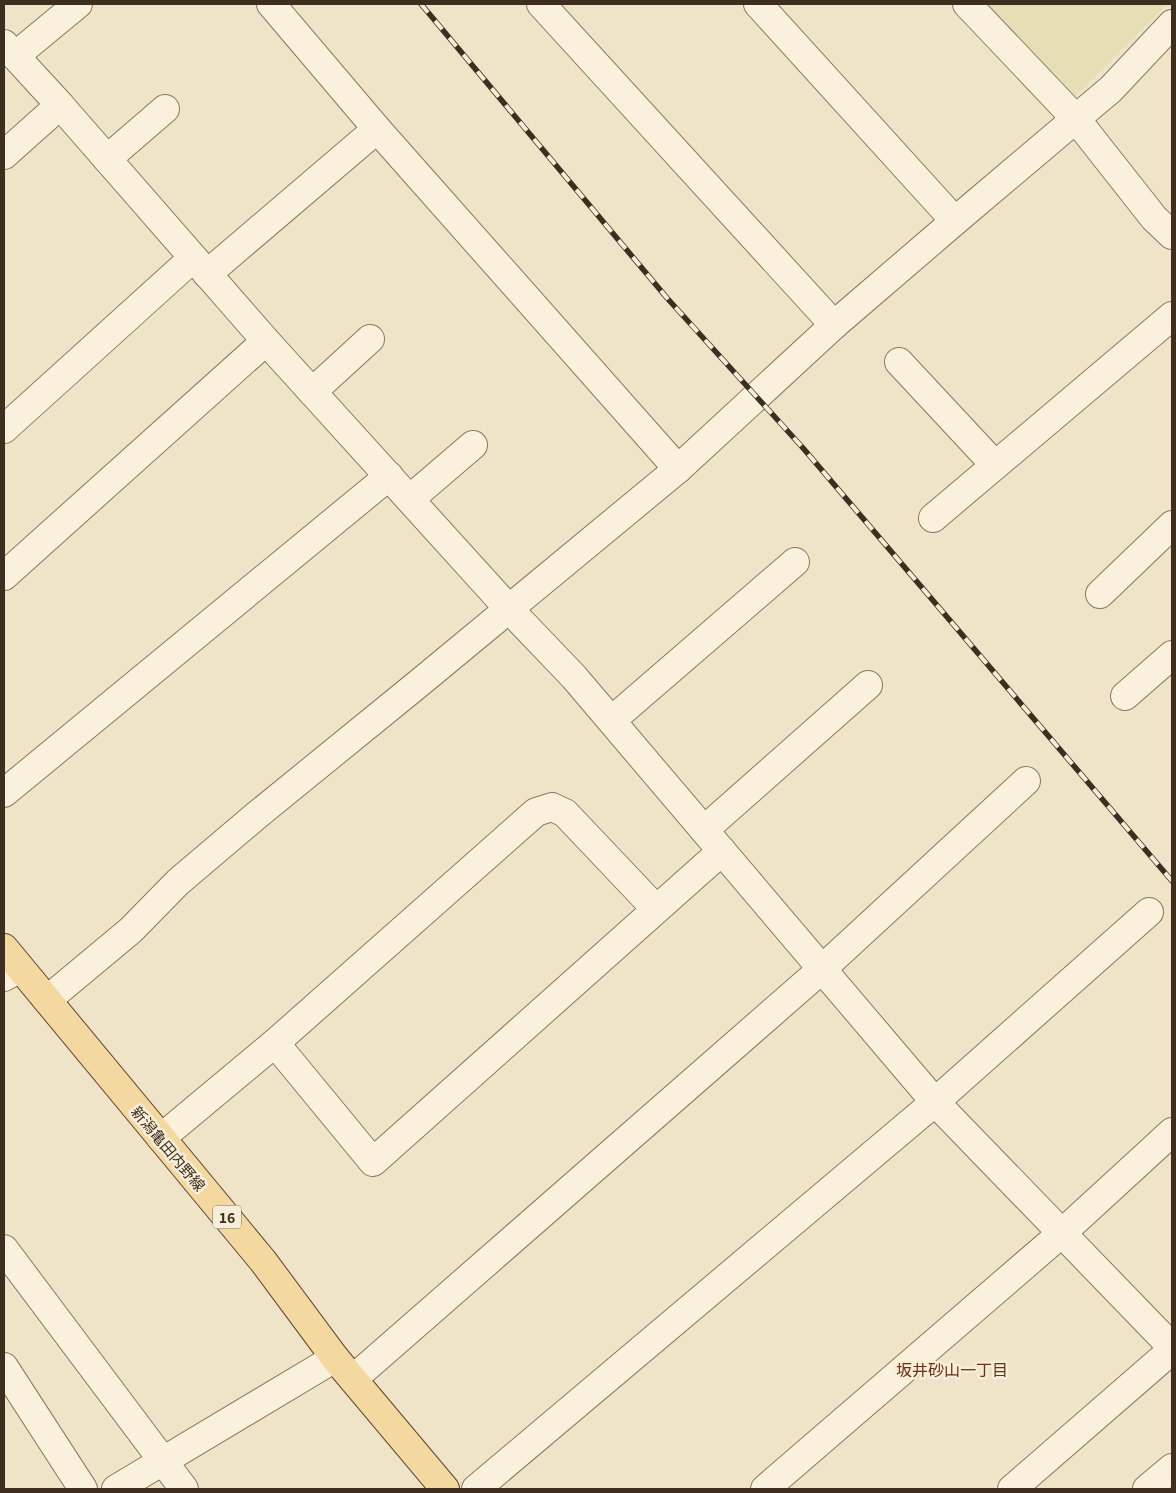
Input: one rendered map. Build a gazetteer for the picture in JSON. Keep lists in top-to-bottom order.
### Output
{
  "streets": {
    "main road": ["新潟亀田内野線", "16"]
  },
  "districts": ["坂井砂山一丁目"]
}
